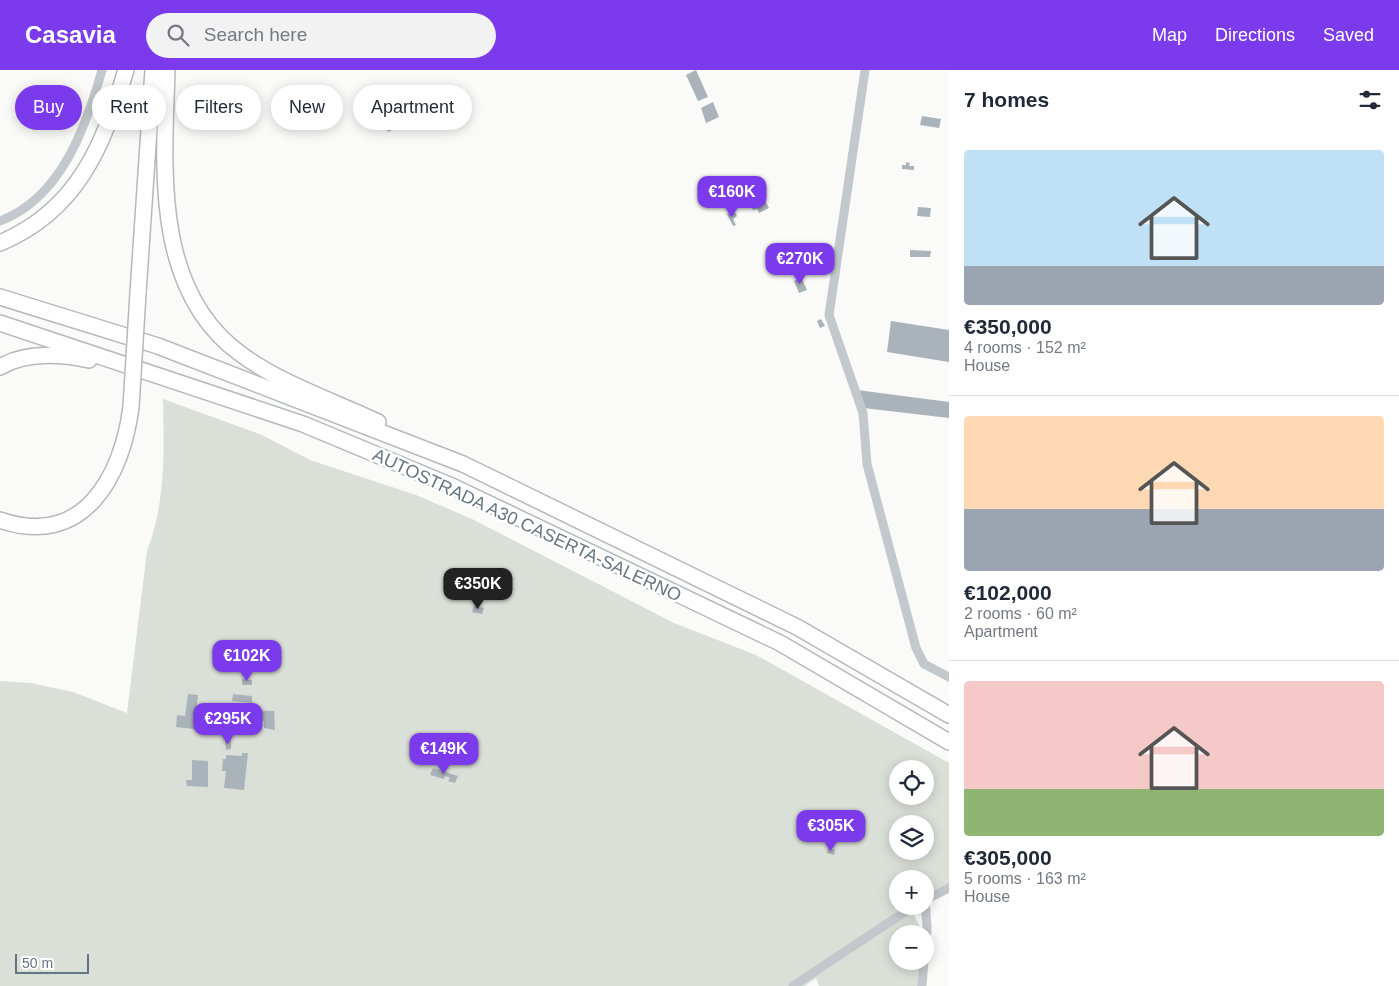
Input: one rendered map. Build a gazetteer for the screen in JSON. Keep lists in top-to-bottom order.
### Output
{
  "streets": {
    "highway": ["AUTOSTRADA A30 CASERTA-SALERNO"]
  },
  "scale_bar": "50 m",
  "page": {
    "header": "Casavia",
    "search": "Search here",
    "nav": ["Map", "Directions", "Saved"],
    "heading": "7 homes",
    "chip": [
      "Buy",
      "Rent",
      "Filters",
      "New",
      "Apartment"
    ],
    "list": [
      {
        "name": "€350,000",
        "note": "4 rooms · 152 m² · House"
      },
      {
        "name": "€102,000",
        "note": "2 rooms · 60 m² · Apartment"
      },
      {
        "name": "€305,000",
        "note": "5 rooms · 163 m² · House"
      }
    ],
    "price": [
      "€160K",
      "€270K",
      "€350K",
      "€102K",
      "€295K",
      "€149K",
      "€305K"
    ],
    "map_buttons": ["+", "−"],
    "scale": "50 m"
  }
}
